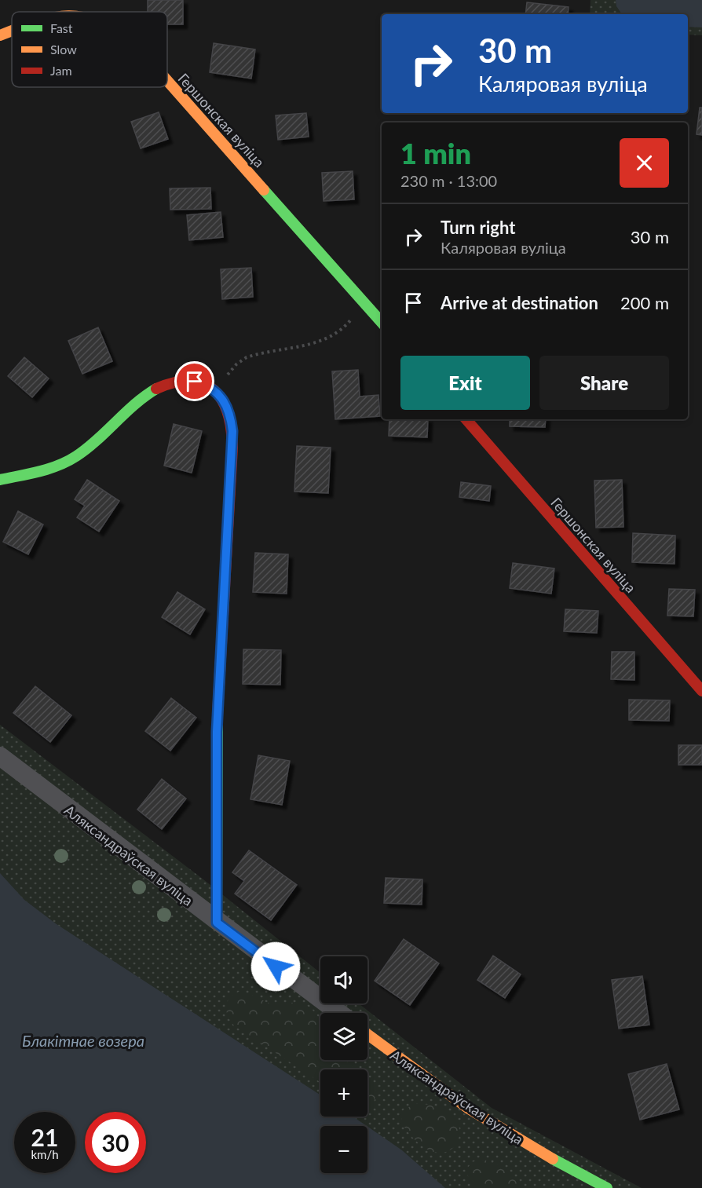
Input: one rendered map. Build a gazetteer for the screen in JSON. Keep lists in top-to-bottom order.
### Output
{
  "streets": {
    "street": ["Гершонская вуліца", "Аляксандраўская вуліца"]
  },
  "water": ["Блакітнае возера"],
  "legend": ["Fast", "Slow", "Jam"],
  "page": {
    "turn": ["30 m", "Каляровая вуліца"],
    "heading": ["1 min", "230 m · 13:00"],
    "list": [
      {
        "name": "Turn right",
        "note": "Каляровая вуліца",
        "value": "30 m"
      },
      {
        "name": "Arrive at destination",
        "value": "200 m"
      }
    ],
    "buttons": ["Exit", "Share"],
    "map_buttons": ["+", "−"],
    "speed": "21 km/h",
    "limit": "30"
  }
}
